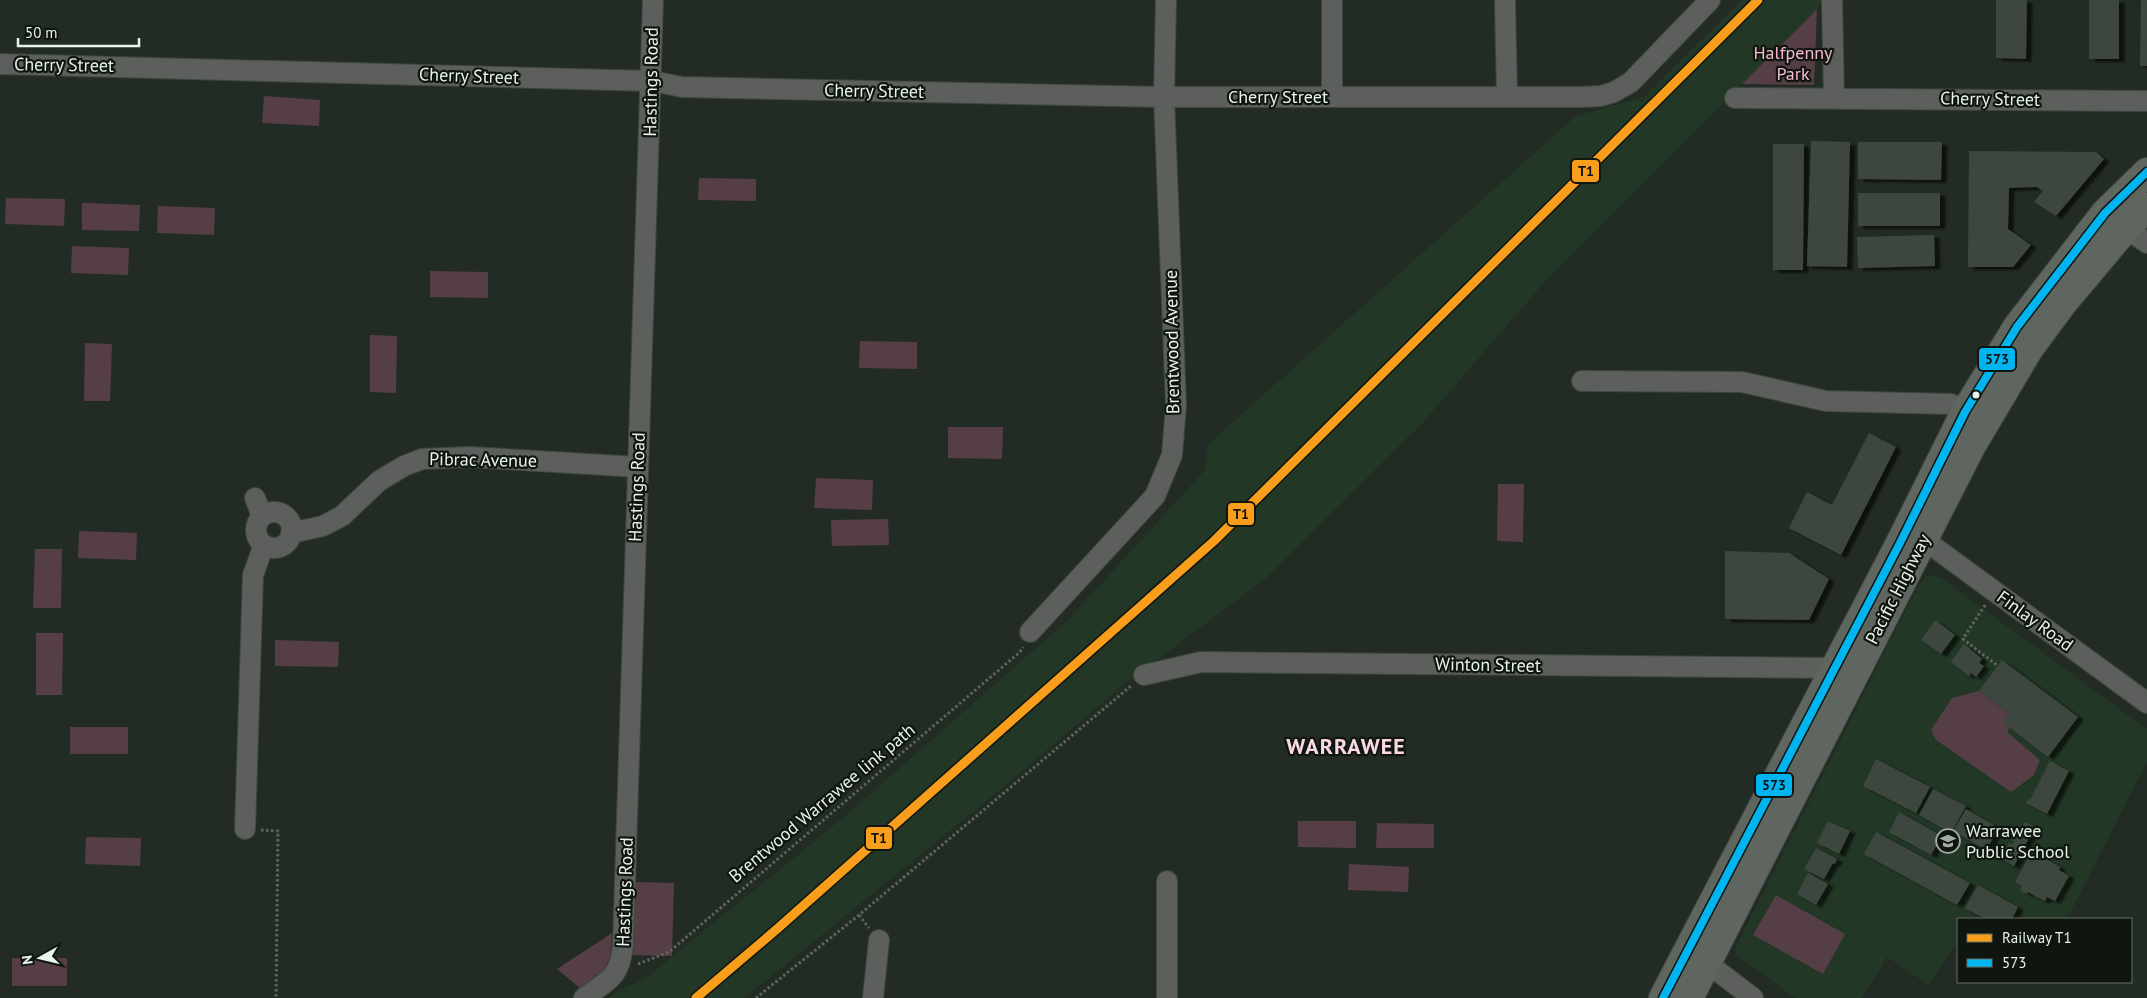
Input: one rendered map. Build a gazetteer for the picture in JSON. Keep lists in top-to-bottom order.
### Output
{
  "streets": {
    "highway": ["Pacific Highway"],
    "street": [
      "Cherry Street",
      "Hastings Road",
      "Brentwood Avenue",
      "Pibrac Avenue",
      "Finlay Road",
      "Winton Street"
    ],
    "path": ["Brentwood Warrawee link path"]
  },
  "crossings": [
    ["Cherry Street", "Hastings Road"],
    ["Cherry Street", "Brentwood Avenue"],
    ["Hastings Road", "Pibrac Avenue"],
    ["Hastings Road", "Brentwood Warrawee link path"],
    ["Brentwood Avenue", "Brentwood Warrawee link path"],
    ["Pacific Highway", "Finlay Road"],
    ["Pacific Highway", "Winton Street"]
  ],
  "districts": ["WARRAWEE"],
  "parks": ["Halfpenny Park"],
  "places": {
    "school or university": ["Warrawee Public School"]
  },
  "lines": ["rail line T1", "transit line 573"],
  "legend": ["Railway T1", "573"],
  "scale_bar": "50 m",
  "north": "left"
}
